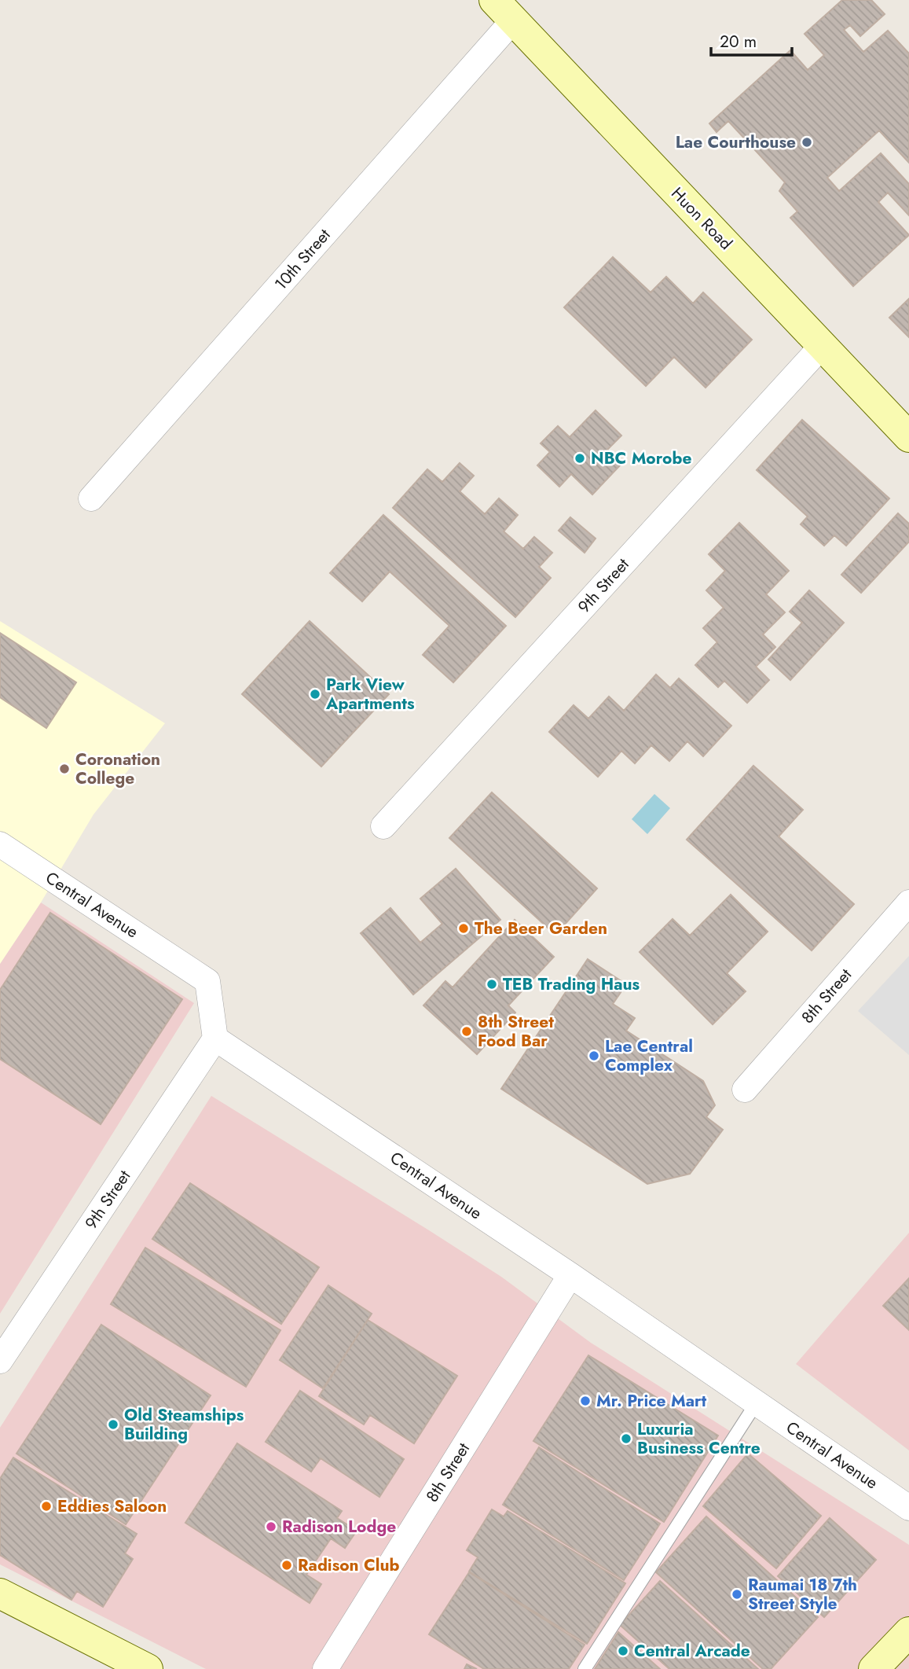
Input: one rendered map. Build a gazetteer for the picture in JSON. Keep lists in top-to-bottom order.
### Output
{
  "streets": {
    "main road": ["Huon Road"],
    "street": [
      "10th Street",
      "9th Street",
      "Central Avenue",
      "8th Street"
    ]
  },
  "crossings": [
    ["Huon Road", "10th Street"],
    ["Huon Road", "9th Street"],
    ["9th Street", "Central Avenue"],
    ["Central Avenue", "8th Street"]
  ],
  "places": [
    "Lae Courthouse",
    "NBC Morobe",
    "Park View Apartments",
    "Coronation College",
    "The Beer Garden",
    "TEB Trading Haus",
    "8th Street Food Bar",
    "Lae Central Complex",
    "Mr. Price Mart",
    "Old Steamships Building",
    "Luxuria Business Centre",
    "Eddies Saloon",
    "Radison Lodge",
    "Radison Club",
    "Raumai 18 7th Street Style",
    "Central Arcade"
  ],
  "scale_bar": "20 m"
}
